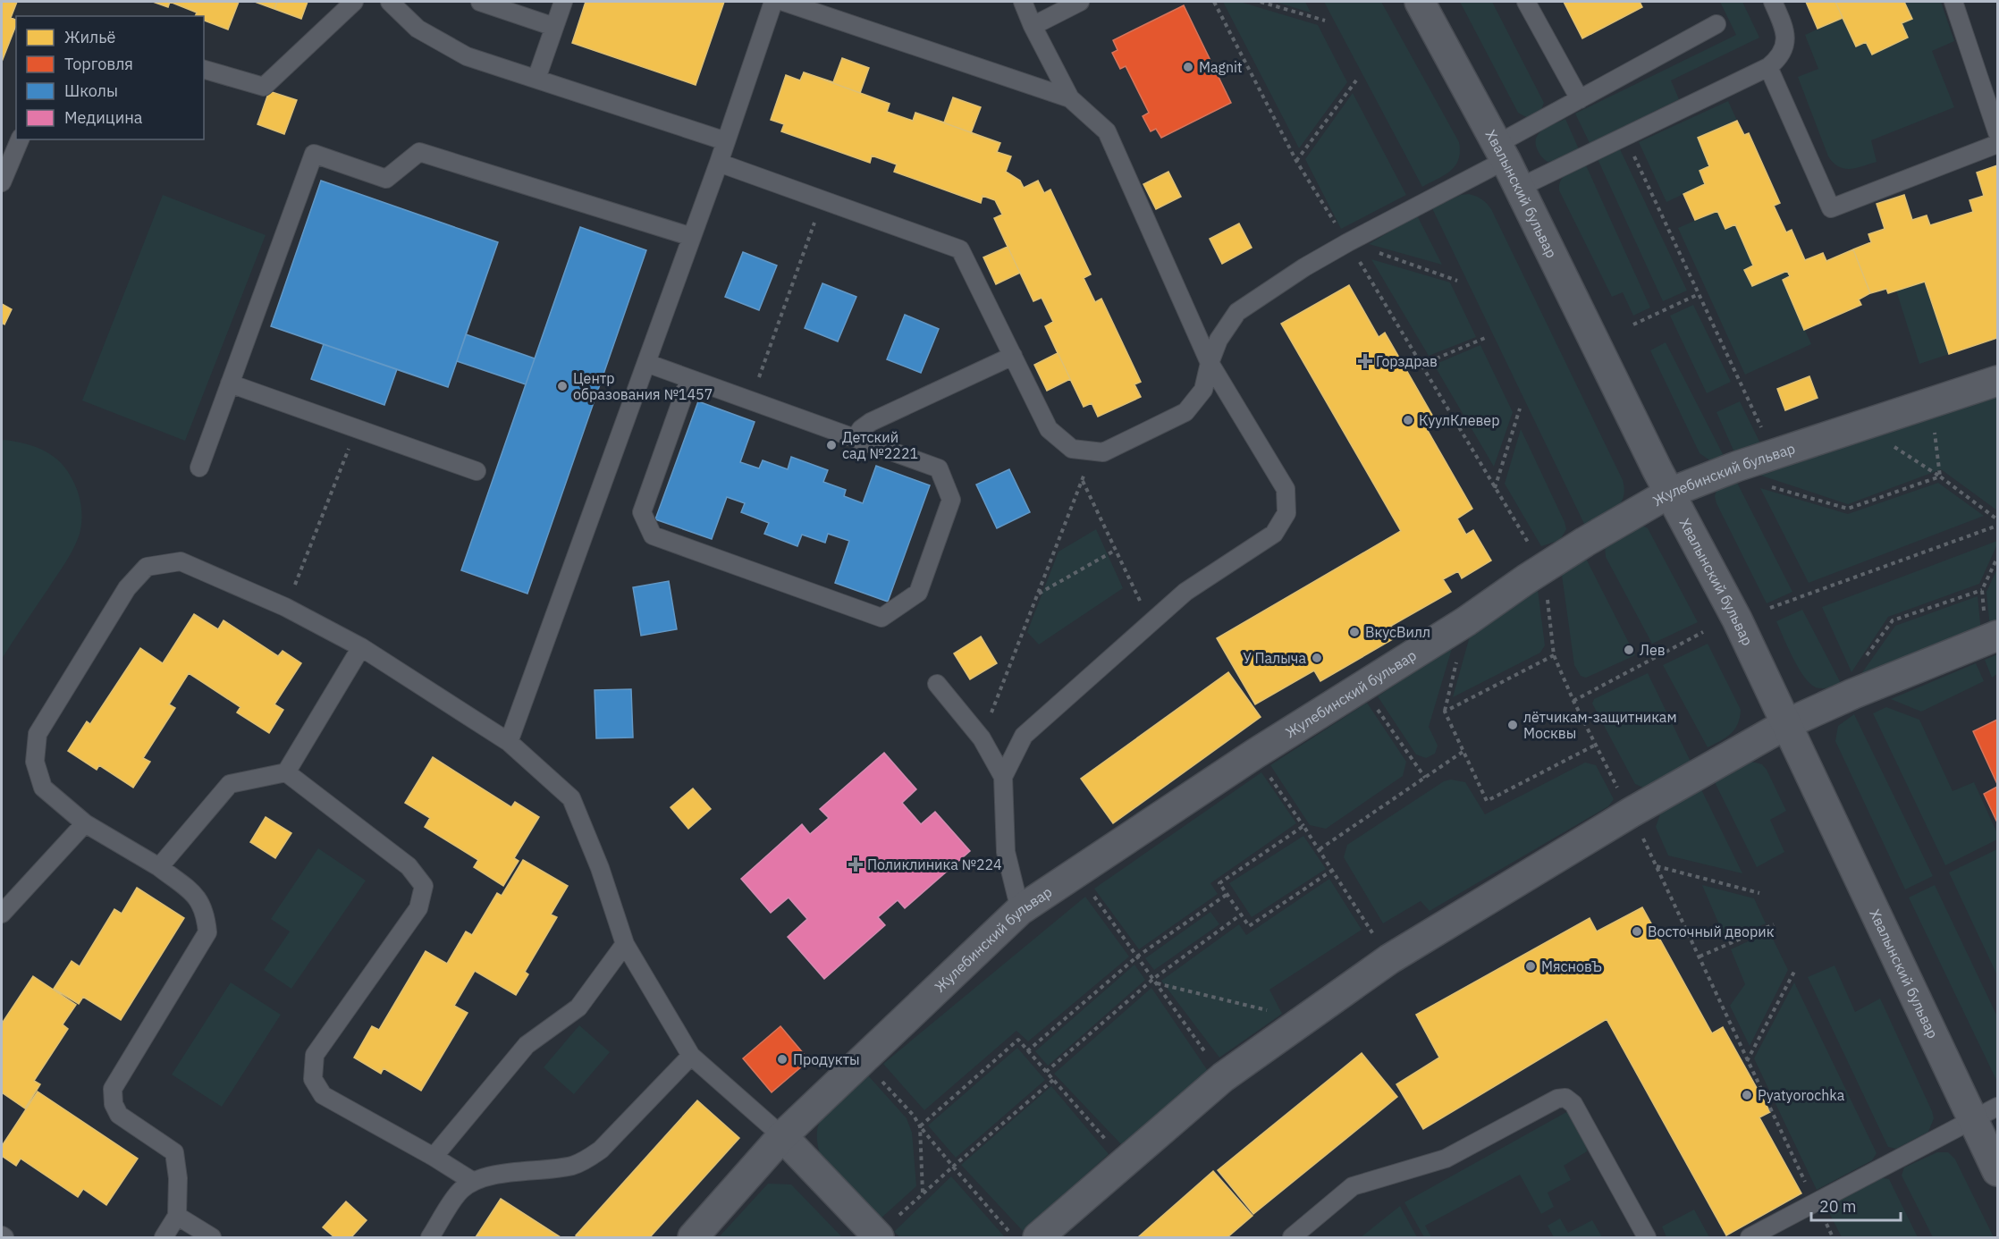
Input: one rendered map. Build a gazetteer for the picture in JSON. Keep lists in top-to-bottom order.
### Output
{
  "streets": {
    "street": ["Хвалынский бульвар", "Жулебинский бульвар"]
  },
  "crossings": [
    ["Хвалынский бульвар", "Жулебинский бульвар"]
  ],
  "places": {
    "other": [
      "Magnit",
      "Центр образования №1457",
      "КуулКлевер",
      "Детский сад №2221",
      "ВкусВилл",
      "Лев",
      "У Палыча",
      "лётчикам-защитникам Москвы",
      "Восточный дворик",
      "МясновЪ",
      "Продукты",
      "Pyatyorochka"
    ],
    "health": ["Горздрав", "Поликлиника №224"]
  },
  "legend": [
    "Жильё",
    "Торговля",
    "Школы",
    "Медицина"
  ],
  "scale_bar": "20 m"
}
